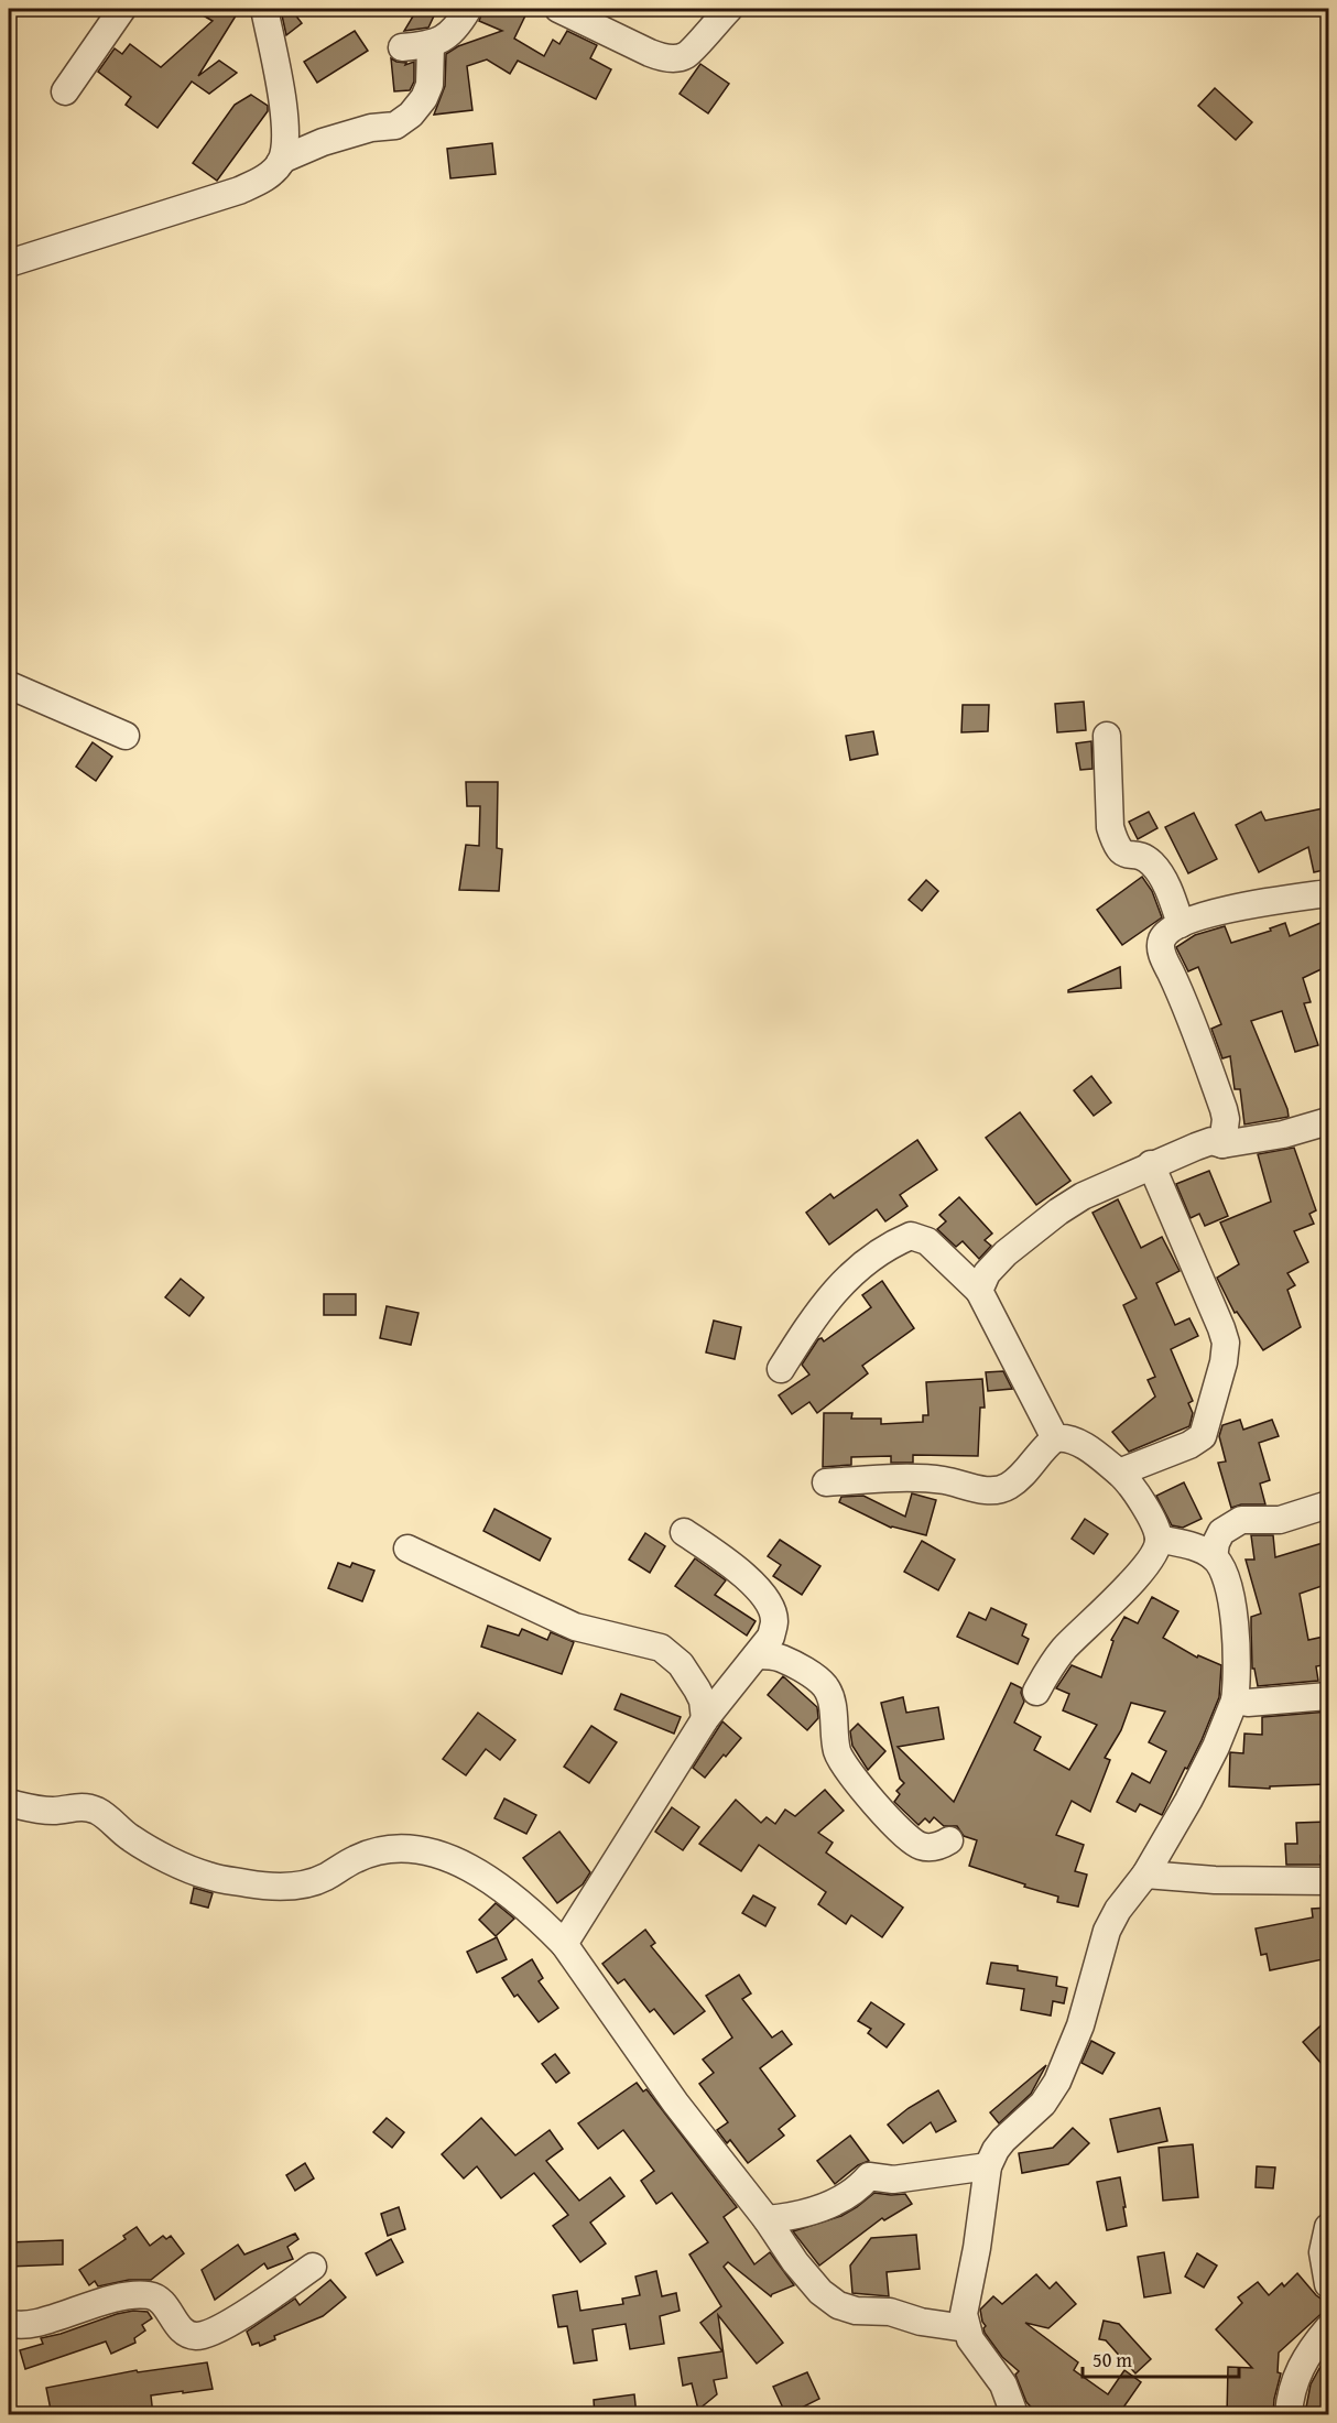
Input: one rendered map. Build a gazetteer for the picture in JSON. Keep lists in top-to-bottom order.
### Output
{
  "scale_bar": "50 m"
}
